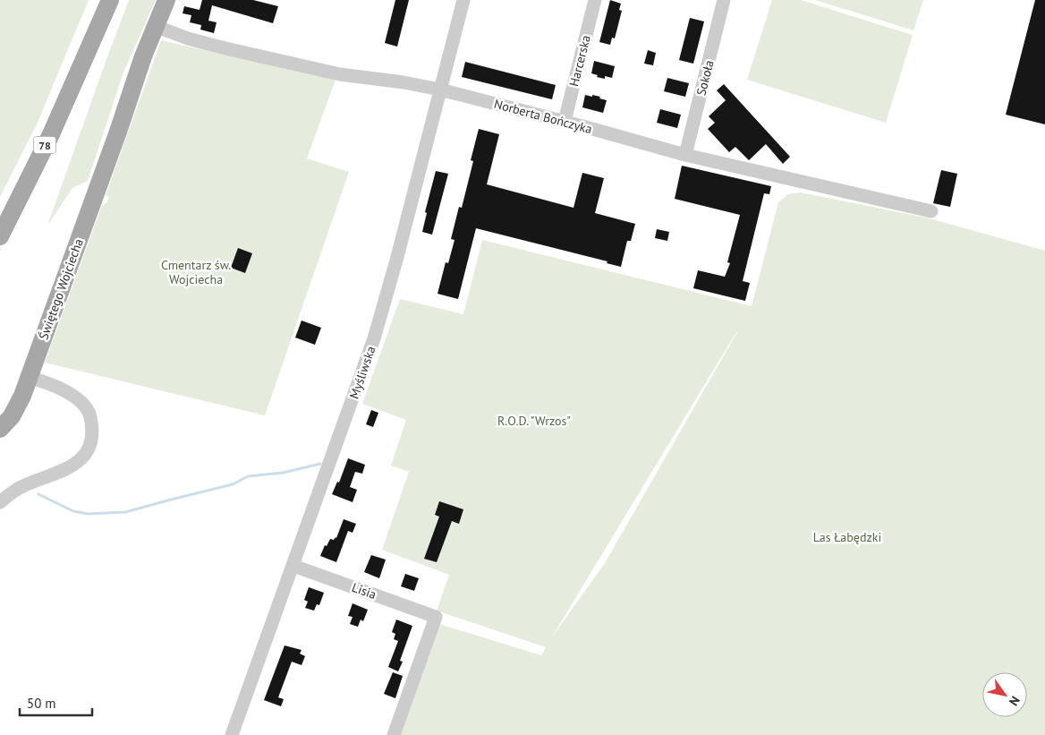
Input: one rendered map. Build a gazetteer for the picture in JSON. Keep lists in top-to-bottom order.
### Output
{
  "streets": {
    "main road": ["78", "Świętego Wojciecha"],
    "street": [
      "Harcerska",
      "Sokoła",
      "Norberta Bończyka",
      "Myśliwska",
      "Lisia"
    ]
  },
  "crossings": [
    ["Harcerska", "Norberta Bończyka"],
    ["Sokoła", "Norberta Bończyka"],
    ["Norberta Bończyka", "Świętego Wojciecha"],
    ["Norberta Bończyka", "Myśliwska"],
    ["Myśliwska", "Lisia"]
  ],
  "parks": ["Cmentarz św. Wojciecha", "R.O.D. \"Wrzos\"", "Las Łabędzki"],
  "scale_bar": "50 m",
  "north": "bottom right"
}
